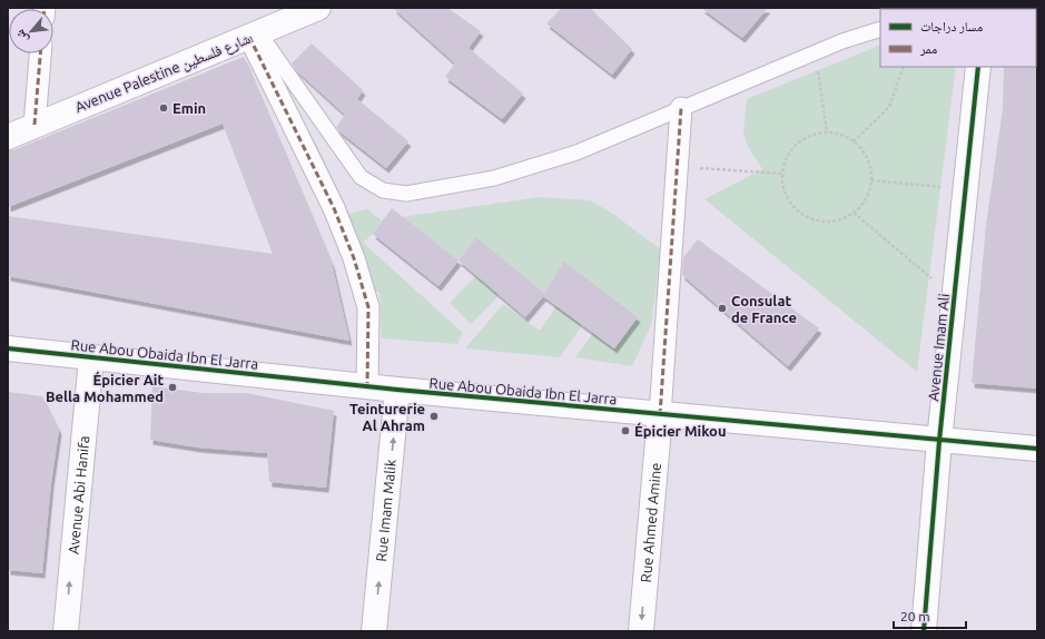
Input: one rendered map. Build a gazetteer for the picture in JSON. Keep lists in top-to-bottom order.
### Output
{
  "streets": {
    "street": [
      "Avenue Palestine شارع فلسطين",
      "Avenue Imam Ali",
      "Rue Abou Obaida Ibn El Jarra",
      "Avenue Abi Hanifa",
      "Rue Imam Malik",
      "Rue Ahmed Amine"
    ]
  },
  "crossings": [
    ["Avenue Imam Ali", "Rue Abou Obaida Ibn El Jarra"],
    ["Rue Abou Obaida Ibn El Jarra", "Avenue Abi Hanifa"],
    ["Rue Abou Obaida Ibn El Jarra", "Rue Imam Malik"],
    ["Rue Abou Obaida Ibn El Jarra", "Rue Ahmed Amine"]
  ],
  "one_way": ["Avenue Abi Hanifa", "Rue Imam Malik", "Rue Ahmed Amine"],
  "places": [
    "Emin",
    "Consulat de France",
    "Épicier Ait Bella Mohammed",
    "Teinturerie Al Ahram",
    "Épicier Mikou"
  ],
  "legend": ["مسار دراجات", "ممر"],
  "scale_bar": "20 m",
  "north": "bottom left"
}
